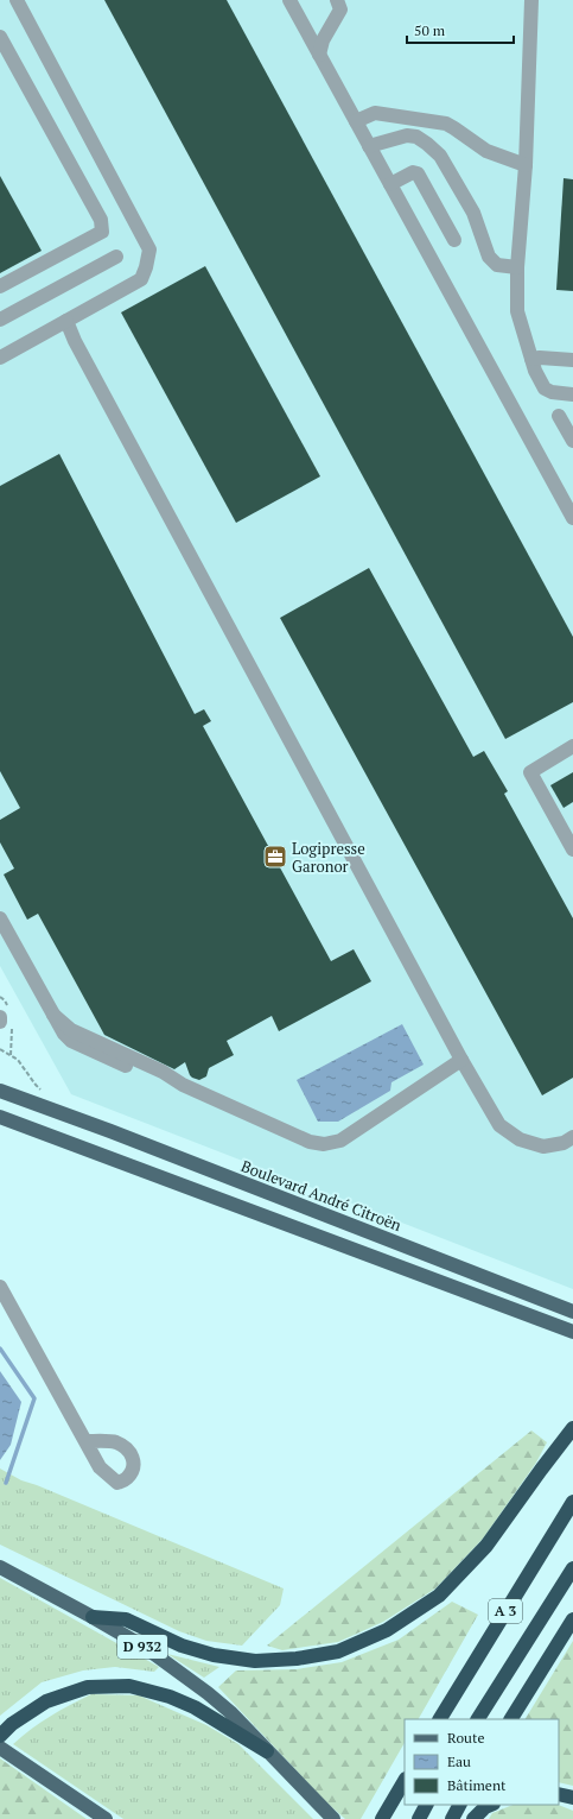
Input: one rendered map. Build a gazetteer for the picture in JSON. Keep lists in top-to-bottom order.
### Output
{
  "streets": {
    "highway": ["A 3"],
    "main road": ["Boulevard André Citroën", "D 932"]
  },
  "places": {
    "office": ["Logipresse Garonor"]
  },
  "legend": ["Route", "Eau", "Bâtiment"],
  "scale_bar": "50 m"
}
